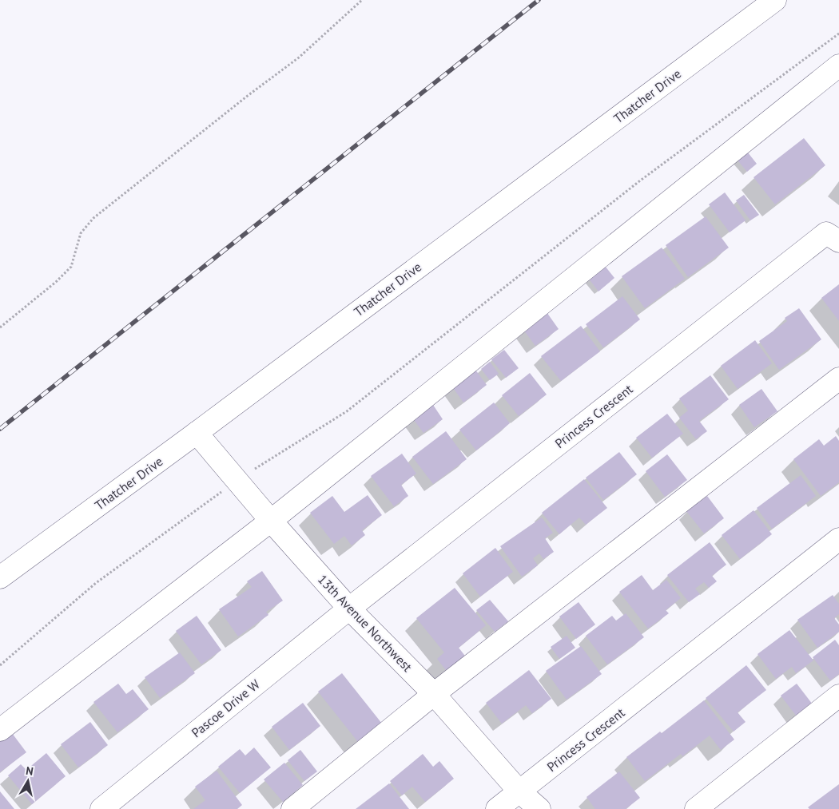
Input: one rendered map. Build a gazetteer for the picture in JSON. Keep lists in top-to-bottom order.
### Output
{
  "streets": {
    "street": [
      "Thatcher Drive",
      "Princess Crescent",
      "13th Avenue Northwest",
      "Pascoe Drive W"
    ]
  },
  "crossings": [
    ["Thatcher Drive", "13th Avenue Northwest"],
    ["Princess Crescent", "13th Avenue Northwest"],
    ["Princess Crescent", "Pascoe Drive W"],
    ["13th Avenue Northwest", "Pascoe Drive W"]
  ],
  "north": "top"
}
